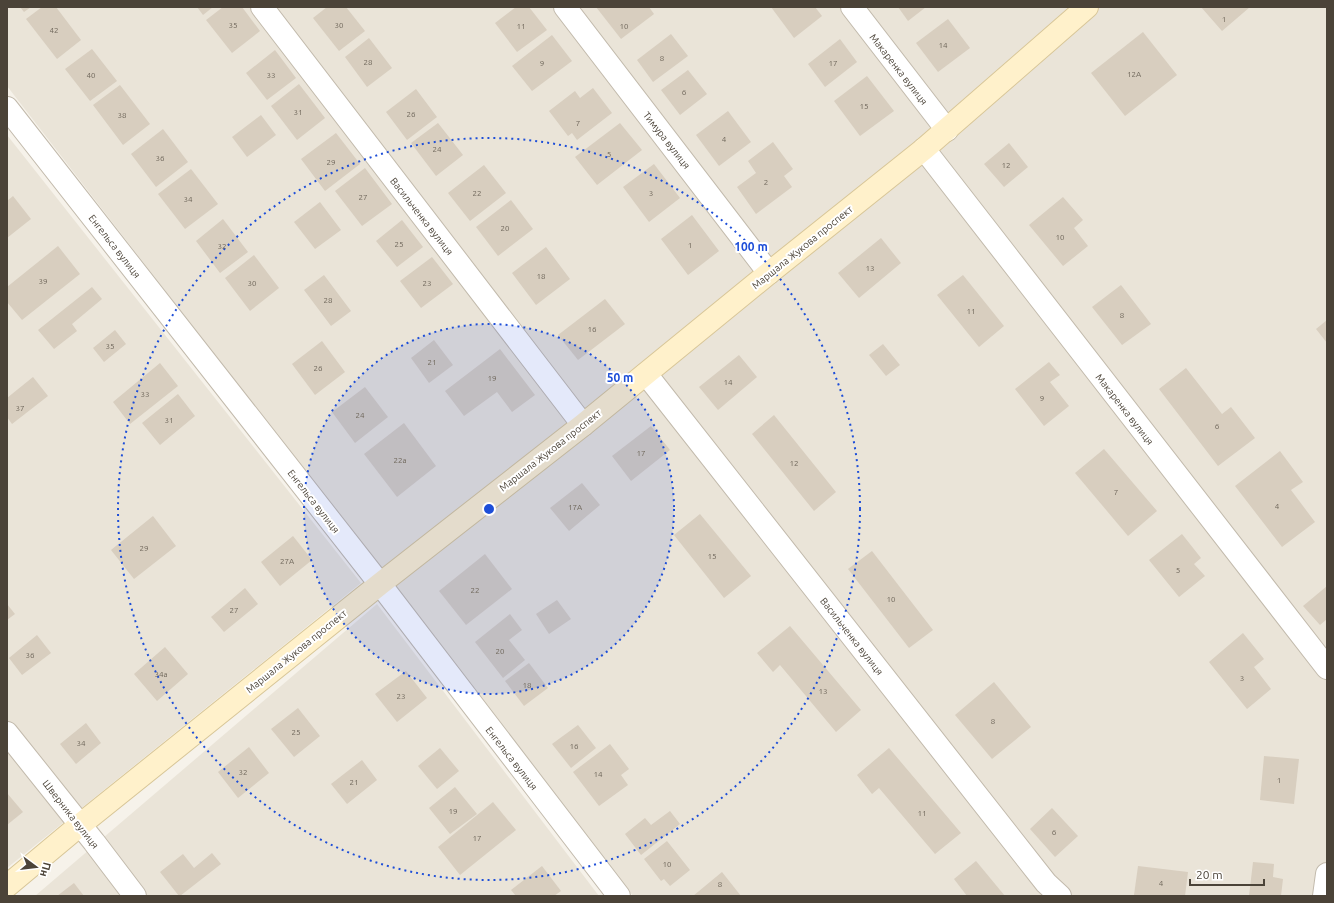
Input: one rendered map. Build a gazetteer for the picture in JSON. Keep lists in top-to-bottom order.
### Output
{
  "streets": {
    "street": [
      "Макаренка вулиця",
      "Тимура вулиця",
      "Васильченка вулиця",
      "Енгельса вулиця",
      "Маршала Жукова проспект",
      "Шверника вулиця"
    ]
  },
  "crossings": [
    ["Макаренка вулиця", "Маршала Жукова проспект"],
    ["Тимура вулиця", "Маршала Жукова проспект"],
    ["Васильченка вулиця", "Маршала Жукова проспект"],
    ["Енгельса вулиця", "Маршала Жукова проспект"],
    ["Маршала Жукова проспект", "Шверника вулиця"]
  ],
  "house_numbers": [
    "1",
    "35",
    "30",
    "11",
    "10",
    "42",
    "14",
    "8",
    "28",
    "9",
    "17",
    "12А",
    "40",
    "33",
    "6",
    "15",
    "31",
    "26",
    "38",
    "7",
    "4",
    "24",
    "5",
    "36",
    "29",
    "12",
    "2",
    "22",
    "3",
    "27",
    "34",
    "20",
    "10",
    "25",
    "1",
    "32",
    "13",
    "18",
    "39",
    "30",
    "23",
    "28",
    "11",
    "8",
    "16",
    "35",
    "21",
    "26",
    "19",
    "14",
    "33",
    "9",
    "37",
    "24",
    "31",
    "6",
    "17",
    "22а",
    "12",
    "7",
    "4",
    "17А",
    "29",
    "15",
    "27А",
    "5",
    "22",
    "10",
    "27",
    "20",
    "36",
    "34а",
    "3",
    "18",
    "13",
    "23",
    "8",
    "25",
    "34",
    "16",
    "32",
    "14",
    "1",
    "21",
    "19",
    "11",
    "6",
    "17",
    "10",
    "4",
    "8"
  ],
  "scale_bar": "20 m",
  "north": "right",
  "rings": ["100 m", "50 m"]
}
